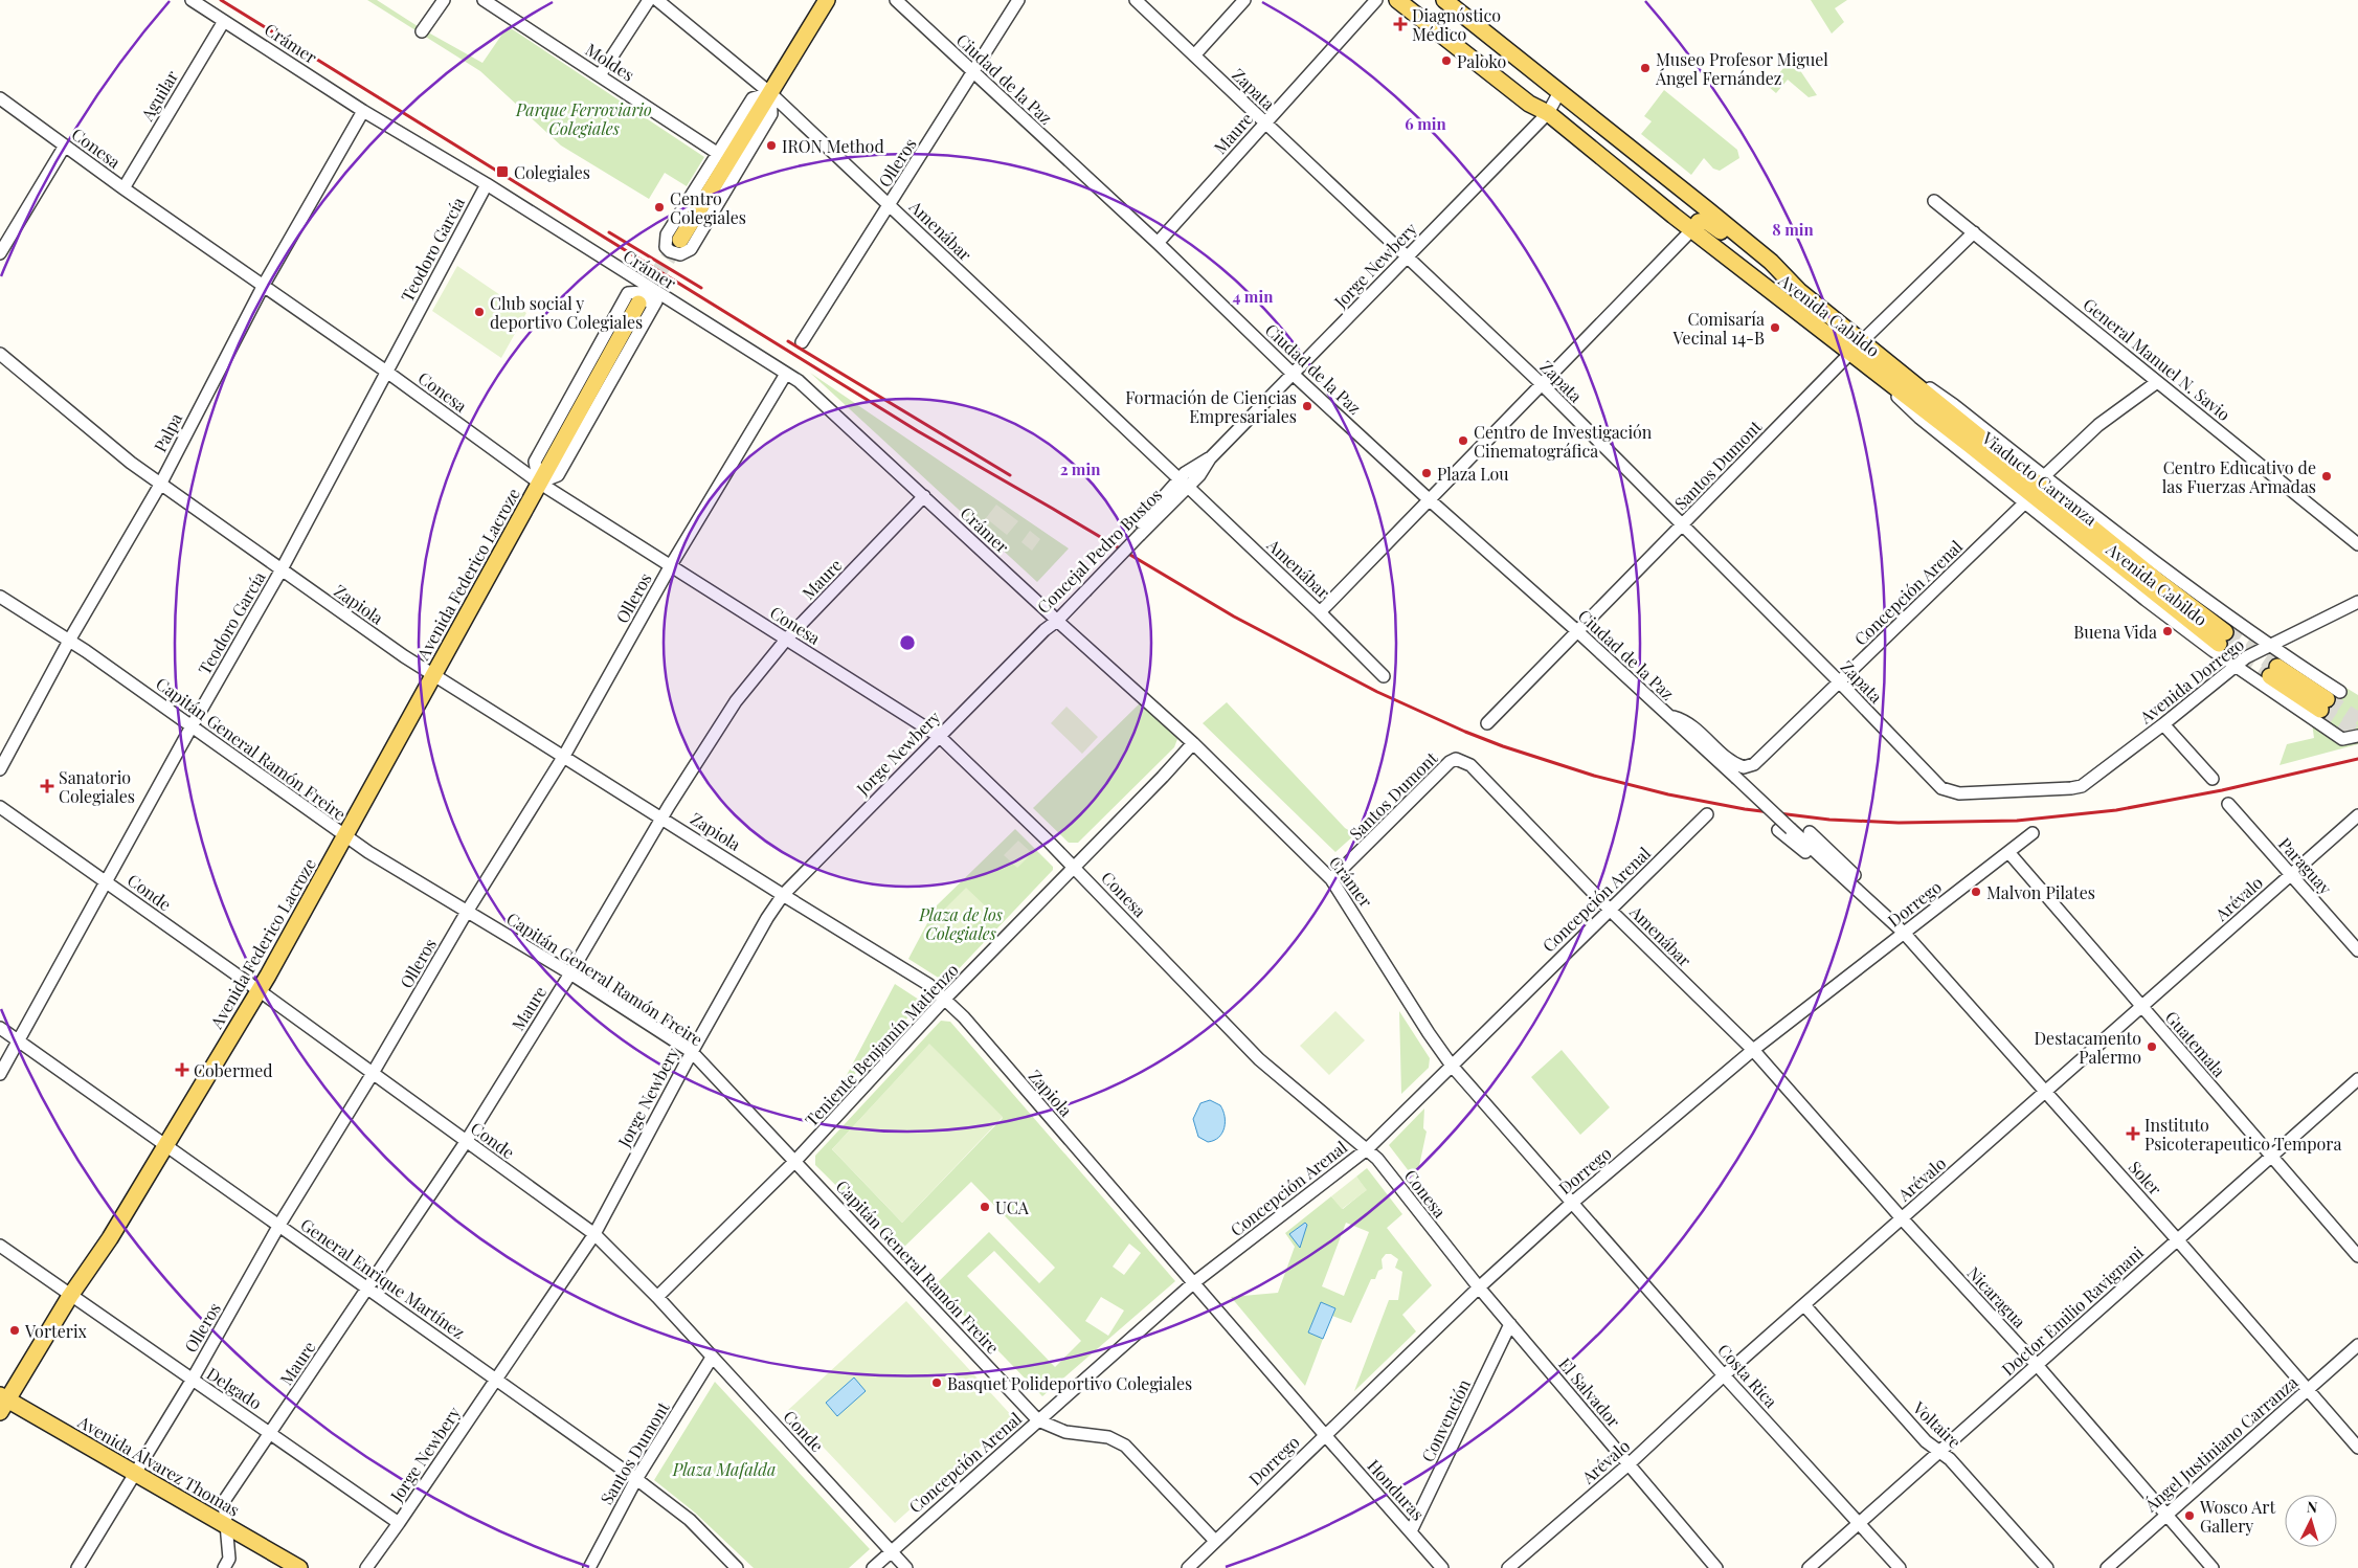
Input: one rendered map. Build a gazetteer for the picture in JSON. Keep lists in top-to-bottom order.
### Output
{
  "streets": {
    "main road": [
      "Avenida Cabildo",
      "Viaducto Carranza",
      "Avenida Federico Lacroze",
      "Avenida Álvarez Thomas"
    ],
    "street": [
      "Crámer",
      "Moldes",
      "Ciudad de la Paz",
      "Zapata",
      "Aguilar",
      "Maure",
      "Conesa",
      "Olleros",
      "Amenábar",
      "Teodoro García",
      "Jorge Newbery",
      "General Manuel N. Savio",
      "Palpa",
      "Santos Dumont",
      "Concejal Pedro Bustos",
      "Concepción Arenal",
      "Zapiola",
      "Avenida Dorrego",
      "Capitán General Ramón Freire",
      "Paraguay",
      "Conde",
      "Arévalo",
      "Dorrego",
      "Guatemala",
      "Teniente Benjamín Matienzo",
      "Soler",
      "General Enrique Martínez",
      "Nicaragua",
      "Doctor Emilio Ravignani",
      "Costa Rica",
      "Delgado",
      "El Salvador",
      "Convención",
      "Voltaire",
      "Ángel Justiniano Carranza",
      "Honduras"
    ]
  },
  "crossings": [
    ["Crámer", "Aguilar"],
    ["Crámer", "Maure"],
    ["Crámer", "Olleros"],
    ["Crámer", "Teodoro García"],
    ["Crámer", "Palpa"],
    ["Crámer", "Santos Dumont"],
    ["Crámer", "Concejal Pedro Bustos"],
    ["Crámer", "Avenida Federico Lacroze"],
    ["Crámer", "Concepción Arenal"],
    ["Crámer", "Dorrego"],
    ["Crámer", "Teniente Benjamín Matienzo"],
    ["Crámer", "Costa Rica"],
    ["Ciudad de la Paz", "Maure"],
    ["Ciudad de la Paz", "Olleros"],
    ["Ciudad de la Paz", "Jorge Newbery"],
    ["Ciudad de la Paz", "Santos Dumont"],
    ["Ciudad de la Paz", "Concepción Arenal"],
    ["Ciudad de la Paz", "Dorrego"],
    ["Ciudad de la Paz", "Soler"],
    ["Zapata", "Maure"],
    ["Zapata", "Jorge Newbery"],
    ["Zapata", "Santos Dumont"],
    ["Zapata", "Concepción Arenal"],
    ["Zapata", "Avenida Dorrego"],
    ["Aguilar", "Conesa"],
    ["Maure", "Conesa"],
    ["Maure", "Zapiola"],
    ["Maure", "Capitán General Ramón Freire"],
    ["Maure", "Conde"],
    ["Maure", "General Enrique Martínez"],
    ["Maure", "Delgado"],
    ["Maure", "Avenida Álvarez Thomas"],
    ["Conesa", "Olleros"],
    ["Conesa", "Teodoro García"],
    ["Conesa", "Jorge Newbery"],
    ["Conesa", "Palpa"],
    ["Conesa", "Avenida Federico Lacroze"],
    ["Conesa", "Concepción Arenal"],
    ["Conesa", "Dorrego"],
    ["Conesa", "Teniente Benjamín Matienzo"],
    ["Conesa", "El Salvador"],
    ["Olleros", "Amenábar"],
    ["Olleros", "Zapiola"],
    ["Olleros", "Capitán General Ramón Freire"],
    ["Olleros", "Conde"],
    ["Olleros", "General Enrique Martínez"],
    ["Olleros", "Delgado"],
    ["Olleros", "Avenida Álvarez Thomas"],
    ["Amenábar", "Jorge Newbery"],
    ["Amenábar", "Santos Dumont"],
    ["Amenábar", "Concejal Pedro Bustos"],
    ["Amenábar", "Concepción Arenal"],
    ["Amenábar", "Dorrego"],
    ["Amenábar", "Nicaragua"],
    ["Teodoro García", "Zapiola"],
    ["Teodoro García", "Capitán General Ramón Freire"],
    ["Teodoro García", "Conde"],
    ["Teodoro García", "General Enrique Martínez"],
    ["Jorge Newbery", "Avenida Cabildo"],
    ["Jorge Newbery", "Concejal Pedro Bustos"],
    ["Jorge Newbery", "Zapiola"],
    ["Jorge Newbery", "Capitán General Ramón Freire"],
    ["Jorge Newbery", "Conde"],
    ["Jorge Newbery", "General Enrique Martínez"],
    ["Jorge Newbery", "Delgado"],
    ["Avenida Cabildo", "Santos Dumont"],
    ["Avenida Cabildo", "Viaducto Carranza"],
    ["Avenida Cabildo", "Concepción Arenal"],
    ["Avenida Cabildo", "Avenida Dorrego"],
    ["General Manuel N. Savio", "Santos Dumont"],
    ["Palpa", "Zapiola"],
    ["Palpa", "Capitán General Ramón Freire"],
    ["Santos Dumont", "Viaducto Carranza"],
    ["Santos Dumont", "Conde"],
    ["Santos Dumont", "General Enrique Martínez"],
    ["Avenida Federico Lacroze", "Zapiola"],
    ["Avenida Federico Lacroze", "Capitán General Ramón Freire"],
    ["Avenida Federico Lacroze", "Conde"],
    ["Avenida Federico Lacroze", "General Enrique Martínez"],
    ["Avenida Federico Lacroze", "Delgado"],
    ["Avenida Federico Lacroze", "Avenida Álvarez Thomas"],
    ["Concepción Arenal", "Zapiola"],
    ["Concepción Arenal", "Capitán General Ramón Freire"],
    ["Concepción Arenal", "Conde"],
    ["Zapiola", "Dorrego"],
    ["Zapiola", "Teniente Benjamín Matienzo"],
    ["Zapiola", "Honduras"],
    ["Capitán General Ramón Freire", "Dorrego"],
    ["Capitán General Ramón Freire", "Teniente Benjamín Matienzo"],
    ["Paraguay", "Arévalo"],
    ["Conde", "Teniente Benjamín Matienzo"],
    ["Arévalo", "Guatemala"],
    ["Arévalo", "Soler"],
    ["Arévalo", "Nicaragua"],
    ["Arévalo", "Costa Rica"],
    ["Arévalo", "El Salvador"],
    ["Arévalo", "Voltaire"],
    ["Dorrego", "Guatemala"],
    ["Dorrego", "Soler"],
    ["Dorrego", "Nicaragua"],
    ["Dorrego", "Costa Rica"],
    ["Dorrego", "El Salvador"],
    ["Dorrego", "Honduras"],
    ["Guatemala", "Doctor Emilio Ravignani"],
    ["Soler", "Doctor Emilio Ravignani"],
    ["Soler", "Ángel Justiniano Carranza"],
    ["Nicaragua", "Doctor Emilio Ravignani"],
    ["Nicaragua", "Ángel Justiniano Carranza"],
    ["Doctor Emilio Ravignani", "Costa Rica"],
    ["Doctor Emilio Ravignani", "Voltaire"],
    ["El Salvador", "Convención"],
    ["Convención", "Honduras"]
  ],
  "parks": ["Parque Ferroviario Colegiales", "Plaza de los Colegiales", "Plaza Mafalda"],
  "places": {
    "health": [
      "Diagnóstico Médico",
      "Sanatorio Colegiales",
      "Cobermed",
      "Instituto Psicoterapeutico Tempora"
    ],
    "other": [
      "Paloko",
      "Museo Profesor Miguel Ángel Fernández",
      "IRON Method",
      "Centro Colegiales",
      "Club social y deportivo Colegiales",
      "Comisaría Vecinal 14-B",
      "Formación de Ciencias Empresariales",
      "Centro de Investigación Cinematográfica",
      "Plaza Lou",
      "Centro Educativo de las Fuerzas Armadas",
      "Buena Vida",
      "Malvon Pilates",
      "Destacamento Palermo",
      "UCA",
      "Vorterix",
      "Basquet Polideportivo Colegiales",
      "Wosco Art Gallery"
    ],
    "transit": ["Colegiales"]
  },
  "north": "top",
  "rings": [
    "6 min",
    "8 min",
    "4 min",
    "2 min"
  ]
}
